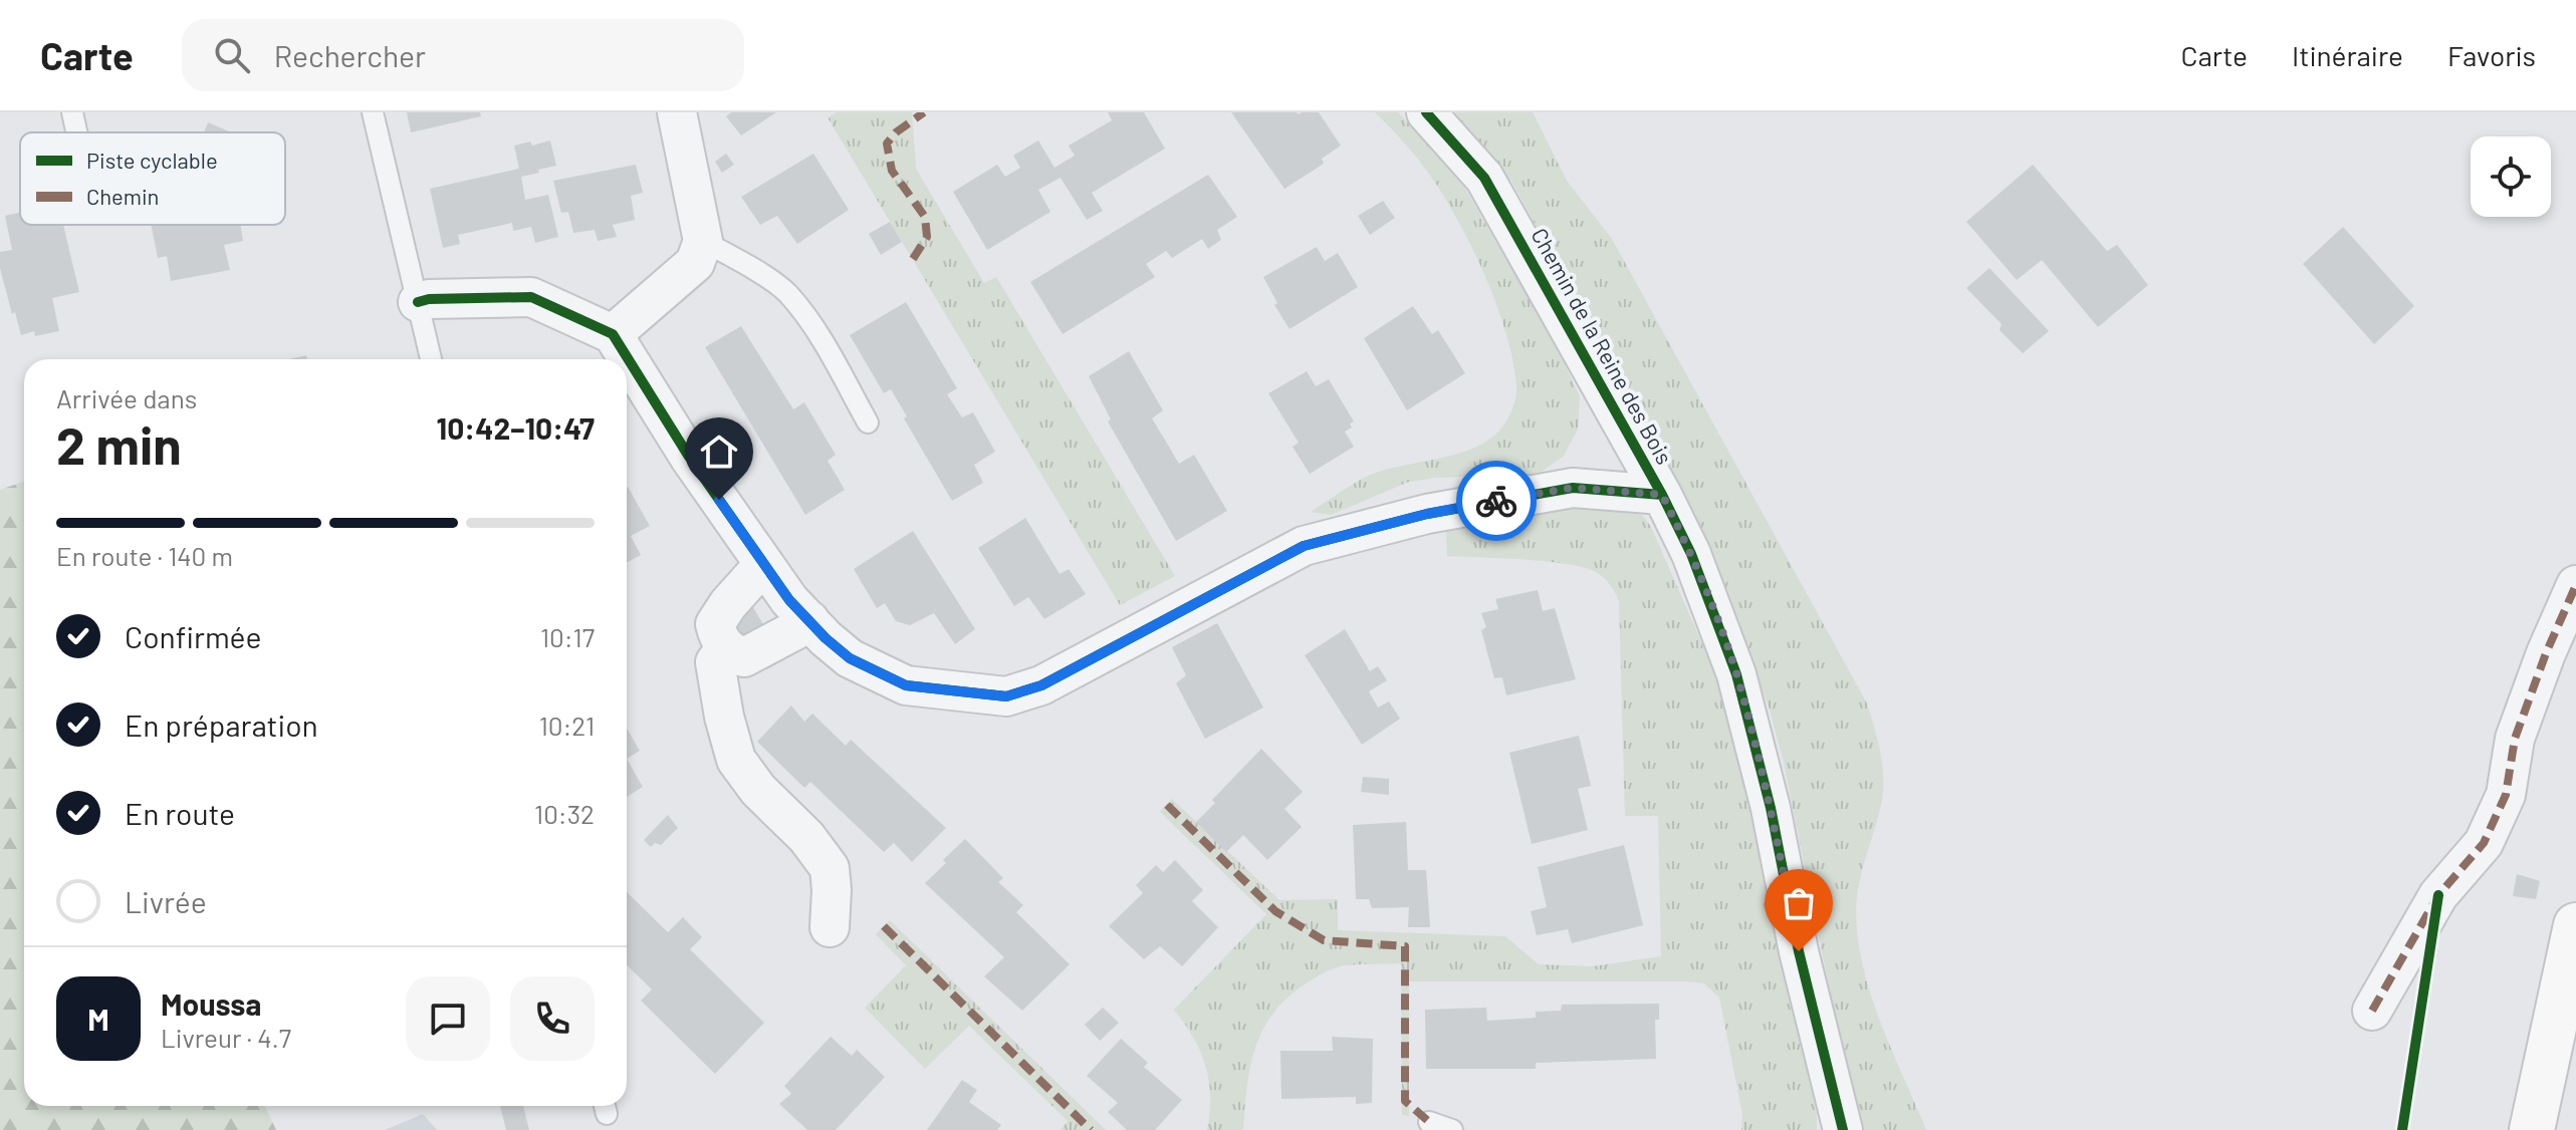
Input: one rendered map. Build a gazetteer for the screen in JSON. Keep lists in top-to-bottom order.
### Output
{
  "streets": {
    "street": ["Chemin de la Reine des Bois"]
  },
  "legend": ["Piste cyclable", "Chemin"],
  "page": {
    "header": "Carte",
    "search": "Rechercher",
    "nav": ["Carte", "Itinéraire", "Favoris"],
    "heading": ["2 min", "Arrivée dans", "10:42–10:47"],
    "panel": ["Moussa", "Livreur · 4.7"],
    "bar": "En route · 140 m",
    "list": [
      ["Confirmée", "10:17"],
      ["En préparation", "10:21"],
      ["En route", "10:32"],
      "Livrée"
    ],
    "round": "M"
  }
}
